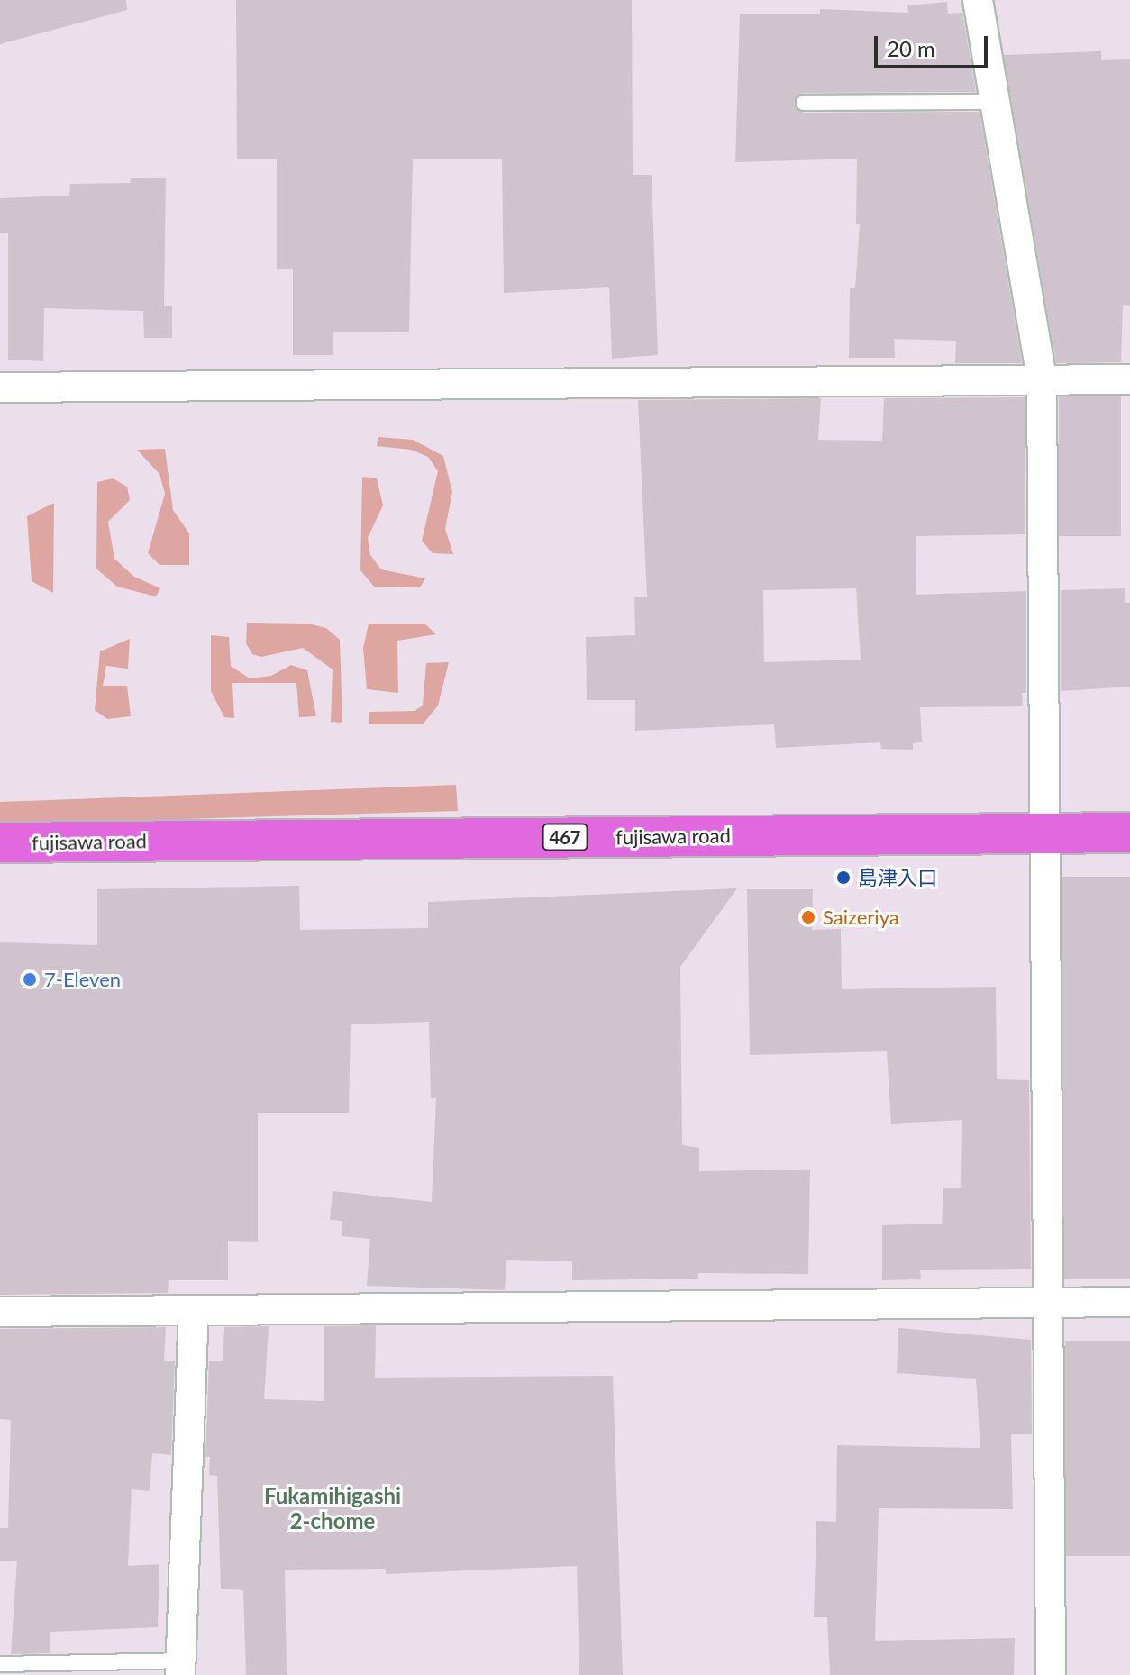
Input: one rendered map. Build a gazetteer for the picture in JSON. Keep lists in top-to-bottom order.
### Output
{
  "streets": {
    "highway": ["fujisawa road", "467"]
  },
  "districts": ["Fukamihigashi 2-chome"],
  "places": ["島津入口", "Saizeriya", "7-Eleven"],
  "scale_bar": "20 m"
}
